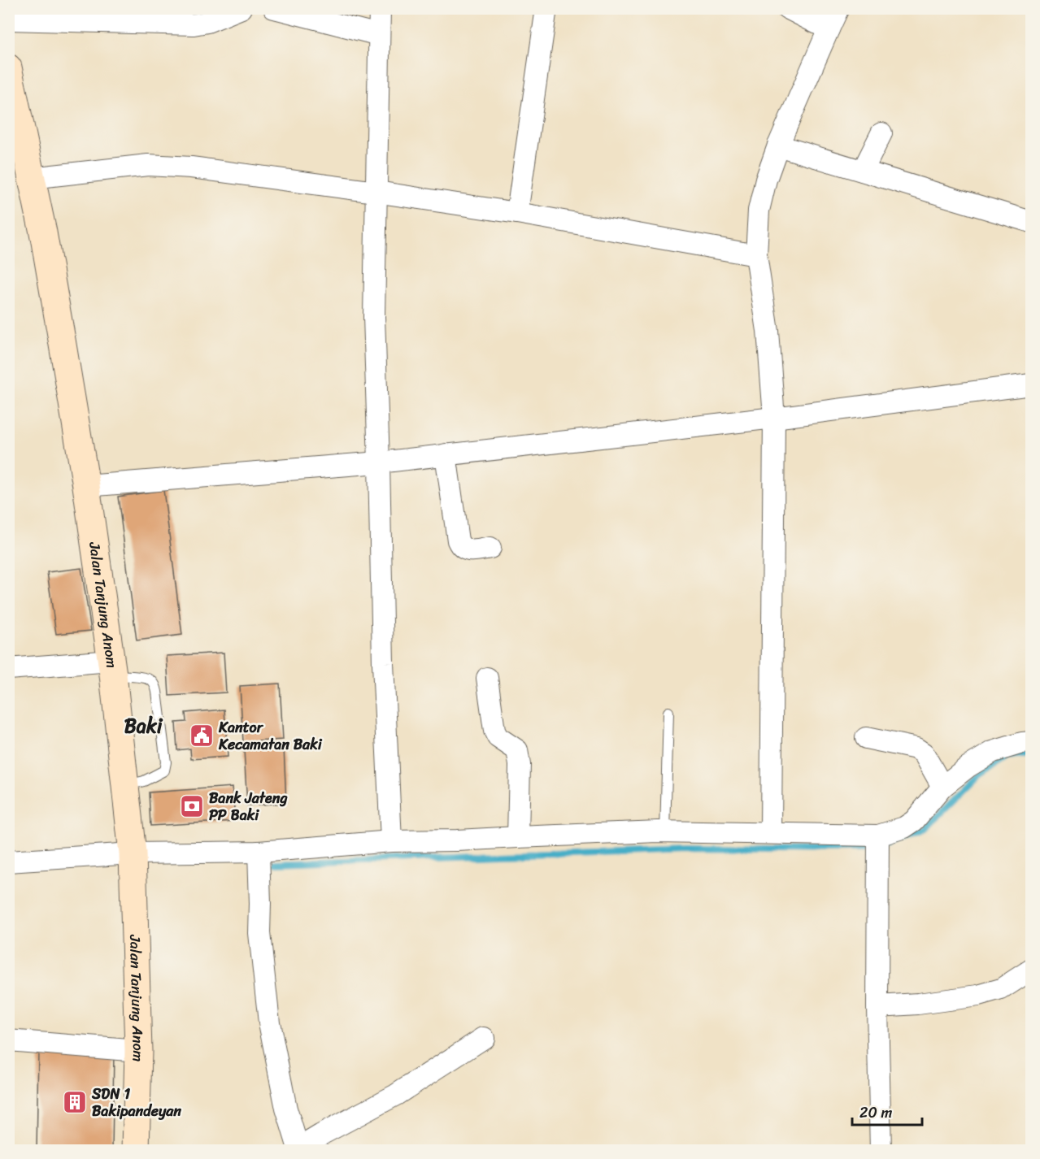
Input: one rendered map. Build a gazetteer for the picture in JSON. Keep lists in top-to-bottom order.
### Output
{
  "streets": {
    "main road": ["Jalan Tanjung Anom"]
  },
  "districts": ["Baki"],
  "places": {
    "public building": ["Kantor Kecamatan Baki"],
    "bank": ["Bank Jateng PP Baki"],
    "building": ["SDN 1 Bakipandeyan"]
  },
  "scale_bar": "20 m"
}
